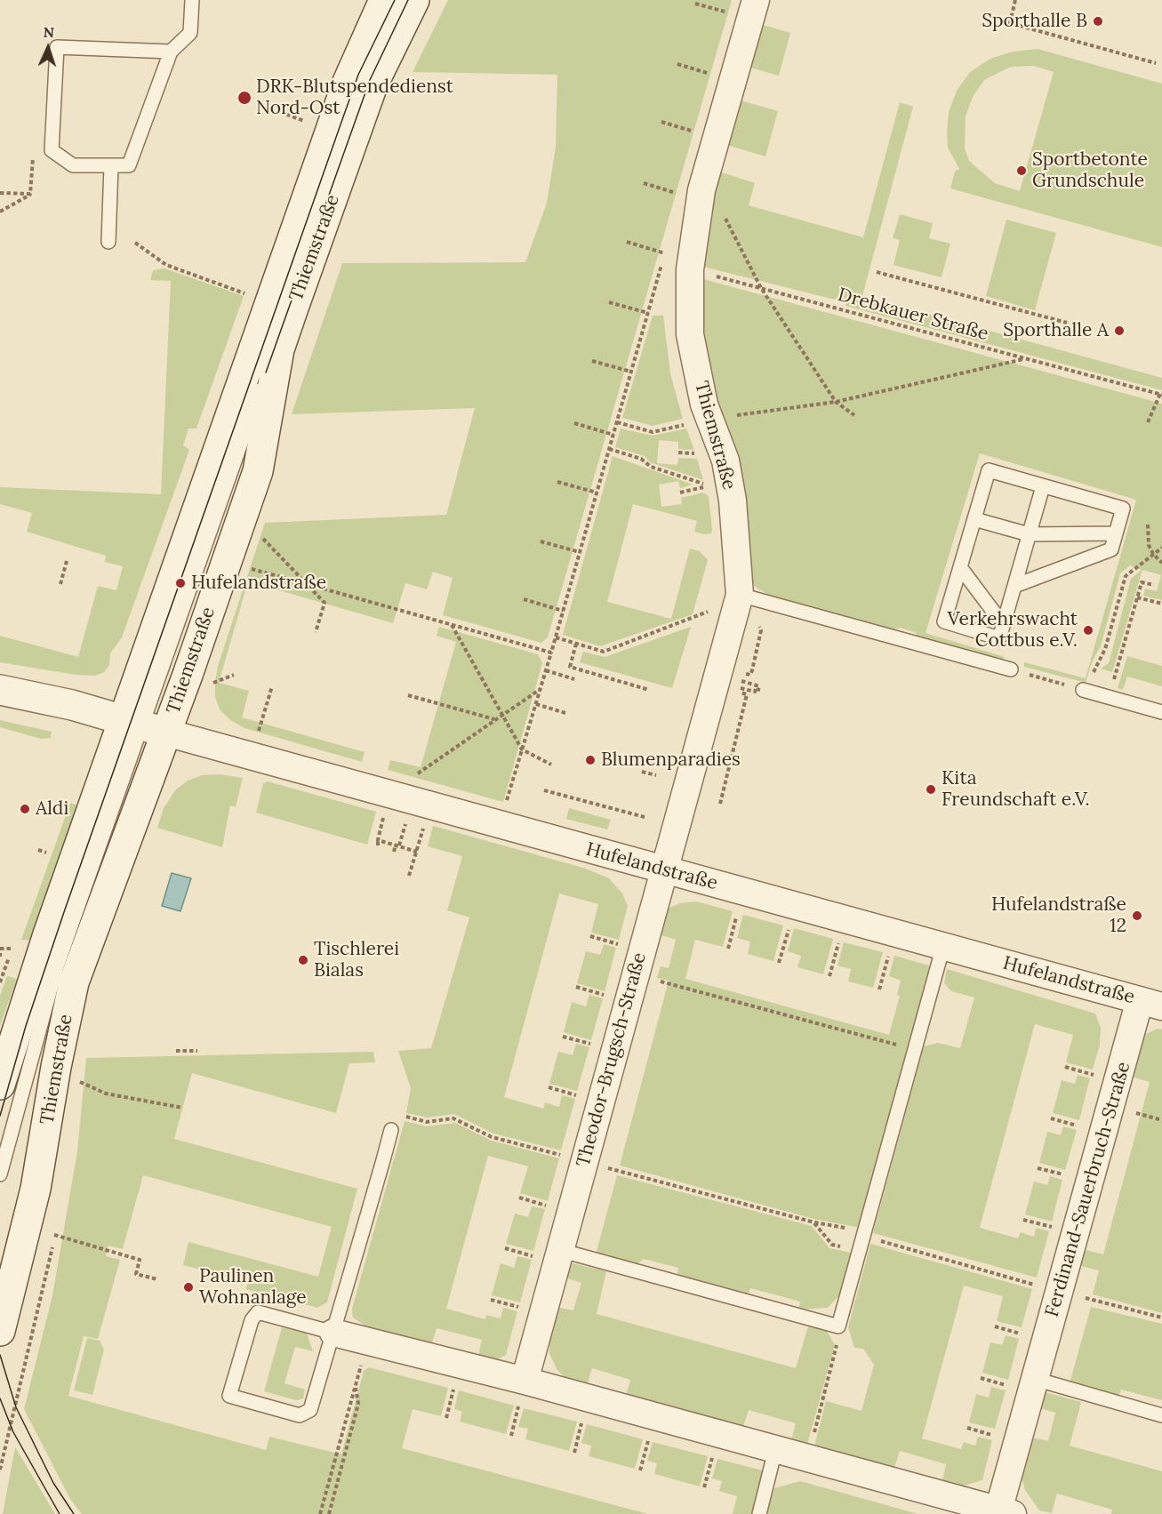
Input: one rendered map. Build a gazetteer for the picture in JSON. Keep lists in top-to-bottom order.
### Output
{
  "streets": {
    "main road": ["Thiemstraße"],
    "street": ["Hufelandstraße", "Theodor-Brugsch-Straße", "Ferdinand-Sauerbruch-Straße"],
    "path": ["Drebkauer Straße"]
  },
  "crossings": [
    ["Thiemstraße", "Hufelandstraße"],
    ["Thiemstraße", "Theodor-Brugsch-Straße"],
    ["Hufelandstraße", "Theodor-Brugsch-Straße"],
    ["Hufelandstraße", "Ferdinand-Sauerbruch-Straße"]
  ],
  "places": [
    "Sporthalle B",
    "DRK-Blutspendedienst Nord-Ost",
    "Sportbetonte Grundschule",
    "Sporthalle A",
    "Hufelandstraße",
    "Verkehrswacht Cottbus e.V.",
    "Blumenparadies",
    "Kita Freundschaft e.V.",
    "Aldi",
    "Hufelandstraße 12",
    "Tischlerei Bialas",
    "Paulinen Wohnanlage"
  ],
  "north": "top"
}
